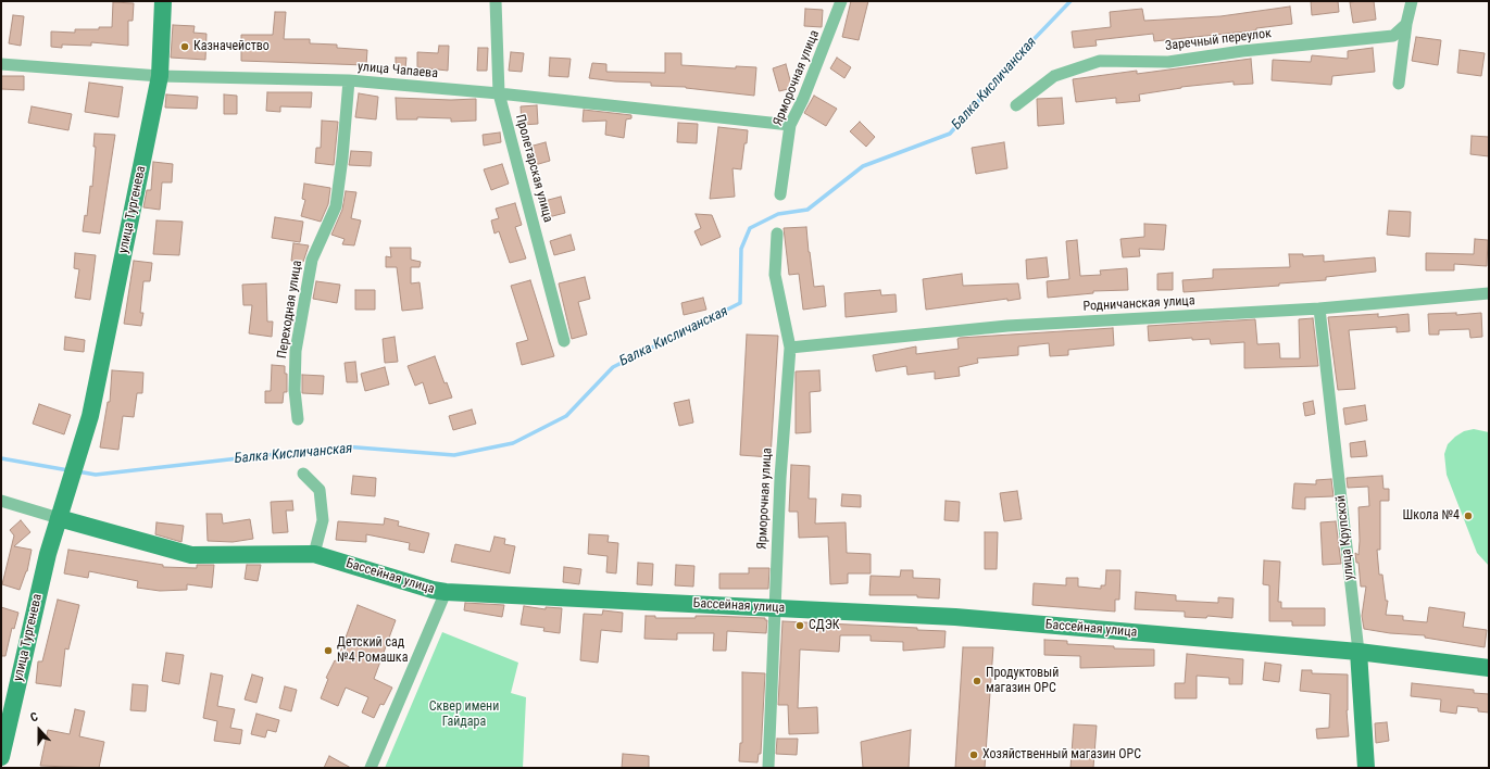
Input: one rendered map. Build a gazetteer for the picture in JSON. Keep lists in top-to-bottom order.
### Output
{
  "streets": {
    "street": [
      "Заречный переулок",
      "улица Чапаева",
      "Ярморочная улица",
      "Пролетарская улица",
      "улица Тургенева",
      "Родничанская улица",
      "Переходная улица",
      "улица Крупской",
      "Бассейная улица"
    ]
  },
  "crossings": [
    ["улица Чапаева", "Ярморочная улица"],
    ["улица Чапаева", "Пролетарская улица"],
    ["улица Чапаева", "улица Тургенева"],
    ["улица Чапаева", "Переходная улица"],
    ["Ярморочная улица", "Родничанская улица"],
    ["Ярморочная улица", "Бассейная улица"],
    ["улица Тургенева", "Бассейная улица"],
    ["Родничанская улица", "улица Крупской"],
    ["улица Крупской", "Бассейная улица"]
  ],
  "water": ["Балка Кисличанская"],
  "parks": ["Сквер имени Гайдара"],
  "places": [
    "Казначейство",
    "Школа №4",
    "СДЭК",
    "Детский сад №4 Ромашка",
    "Продуктовый магазин ОРС",
    "Хозяйственный магазин ОРС"
  ],
  "north": "top"
}
